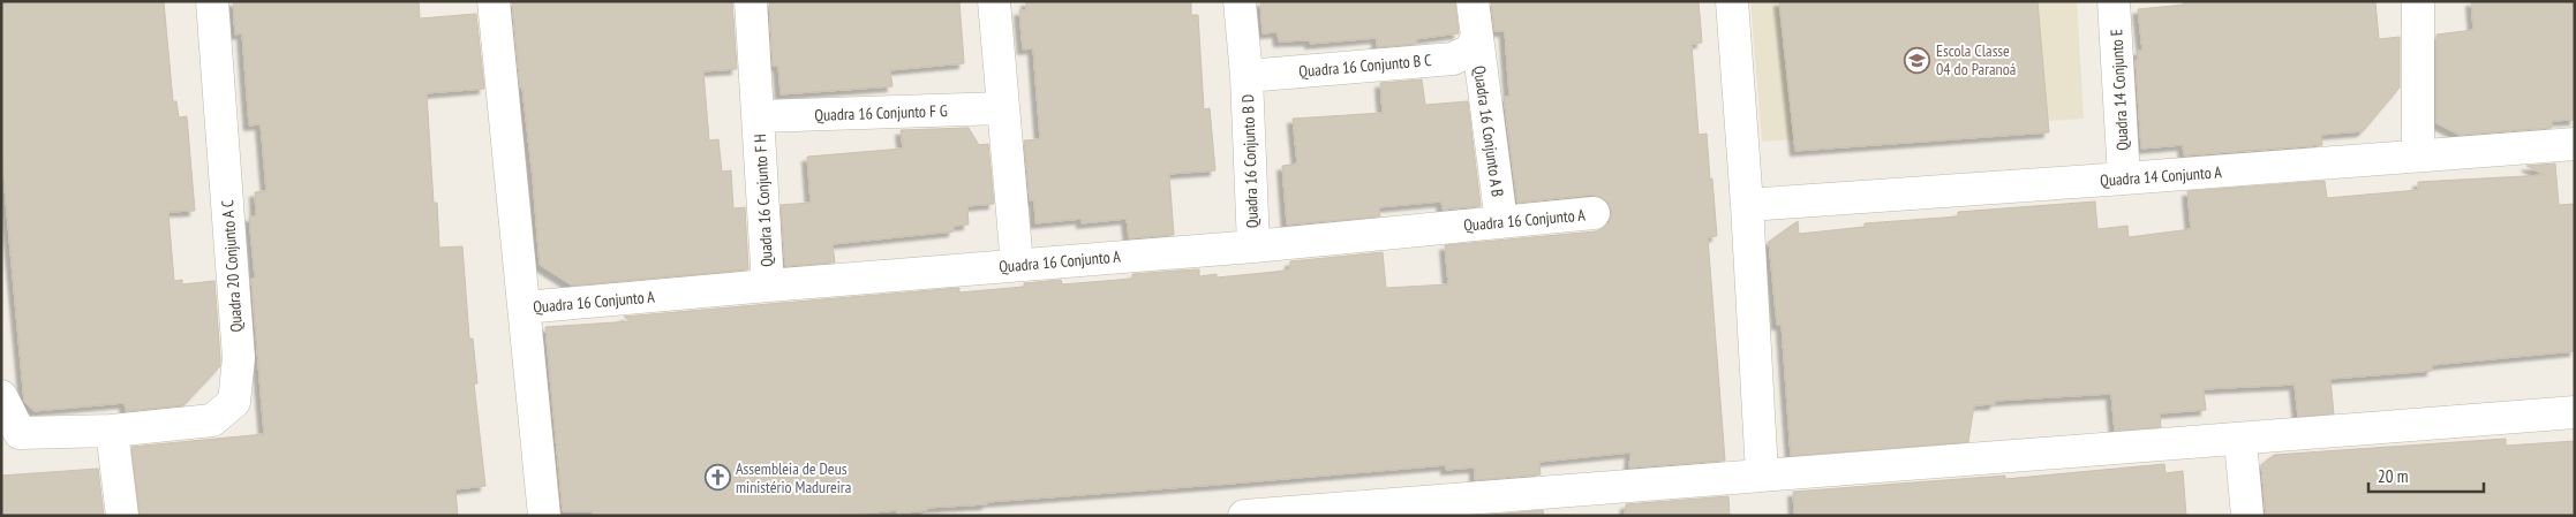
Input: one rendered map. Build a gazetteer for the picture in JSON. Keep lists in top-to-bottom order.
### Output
{
  "streets": {
    "street": [
      "Quadra 16 Conjunto B C",
      "Quadra 14 Conjunto E",
      "Quadra 16 Conjunto F G",
      "Quadra 16 Conjunto A B",
      "Quadra 16 Conjunto B D",
      "Quadra 14 Conjunto A",
      "Quadra 16 Conjunto F H",
      "Quadra 16 Conjunto A",
      "Quadra 20 Conjunto A C"
    ]
  },
  "crossings": [
    ["Quadra 16 Conjunto B C", "Quadra 16 Conjunto A B"],
    ["Quadra 16 Conjunto B C", "Quadra 16 Conjunto B D"],
    ["Quadra 14 Conjunto E", "Quadra 14 Conjunto A"],
    ["Quadra 16 Conjunto F G", "Quadra 16 Conjunto F H"],
    ["Quadra 16 Conjunto A B", "Quadra 16 Conjunto A"],
    ["Quadra 16 Conjunto B D", "Quadra 16 Conjunto A"],
    ["Quadra 16 Conjunto F H", "Quadra 16 Conjunto A"]
  ],
  "places": {
    "school or university": ["Escola Classe 04 do Paranoá"],
    "church": ["Assembleia de Deus ministério Madureira"]
  },
  "scale_bar": "20 m"
}
